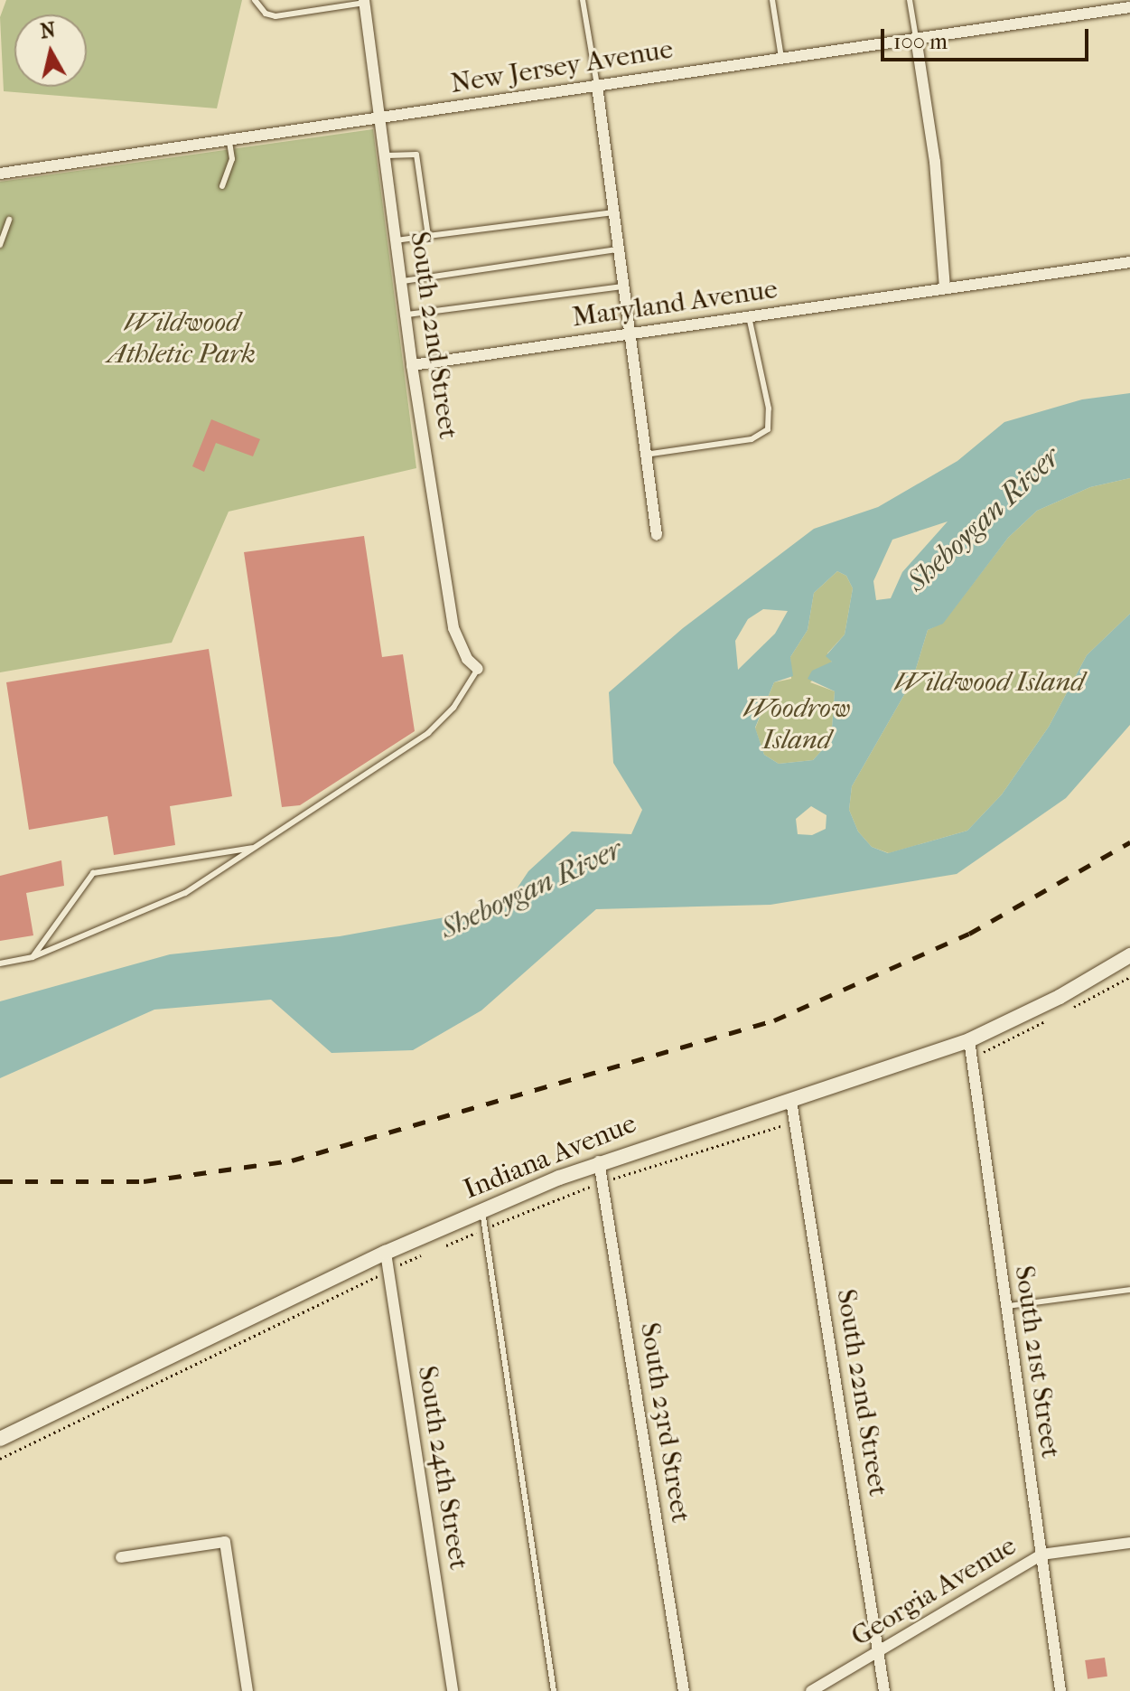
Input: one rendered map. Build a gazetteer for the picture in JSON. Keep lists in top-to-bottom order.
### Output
{
  "streets": {
    "main road": ["Indiana Avenue"],
    "street": [
      "New Jersey Avenue",
      "Maryland Avenue",
      "South 22nd Street",
      "South 21st Street",
      "South 23rd Street",
      "South 24th Street",
      "Georgia Avenue"
    ]
  },
  "crossings": [
    ["New Jersey Avenue", "South 22nd Street"],
    ["Maryland Avenue", "South 22nd Street"],
    ["South 22nd Street", "Indiana Avenue"],
    ["South 22nd Street", "Georgia Avenue"],
    ["Indiana Avenue", "South 21st Street"],
    ["Indiana Avenue", "South 23rd Street"],
    ["Indiana Avenue", "South 24th Street"],
    ["South 21st Street", "Georgia Avenue"]
  ],
  "water": ["Sheboygan River"],
  "parks": ["Wildwood Athletic Park", "Wildwood Island", "Woodrow Island"],
  "scale_bar": "100 m",
  "north": "top"
}
